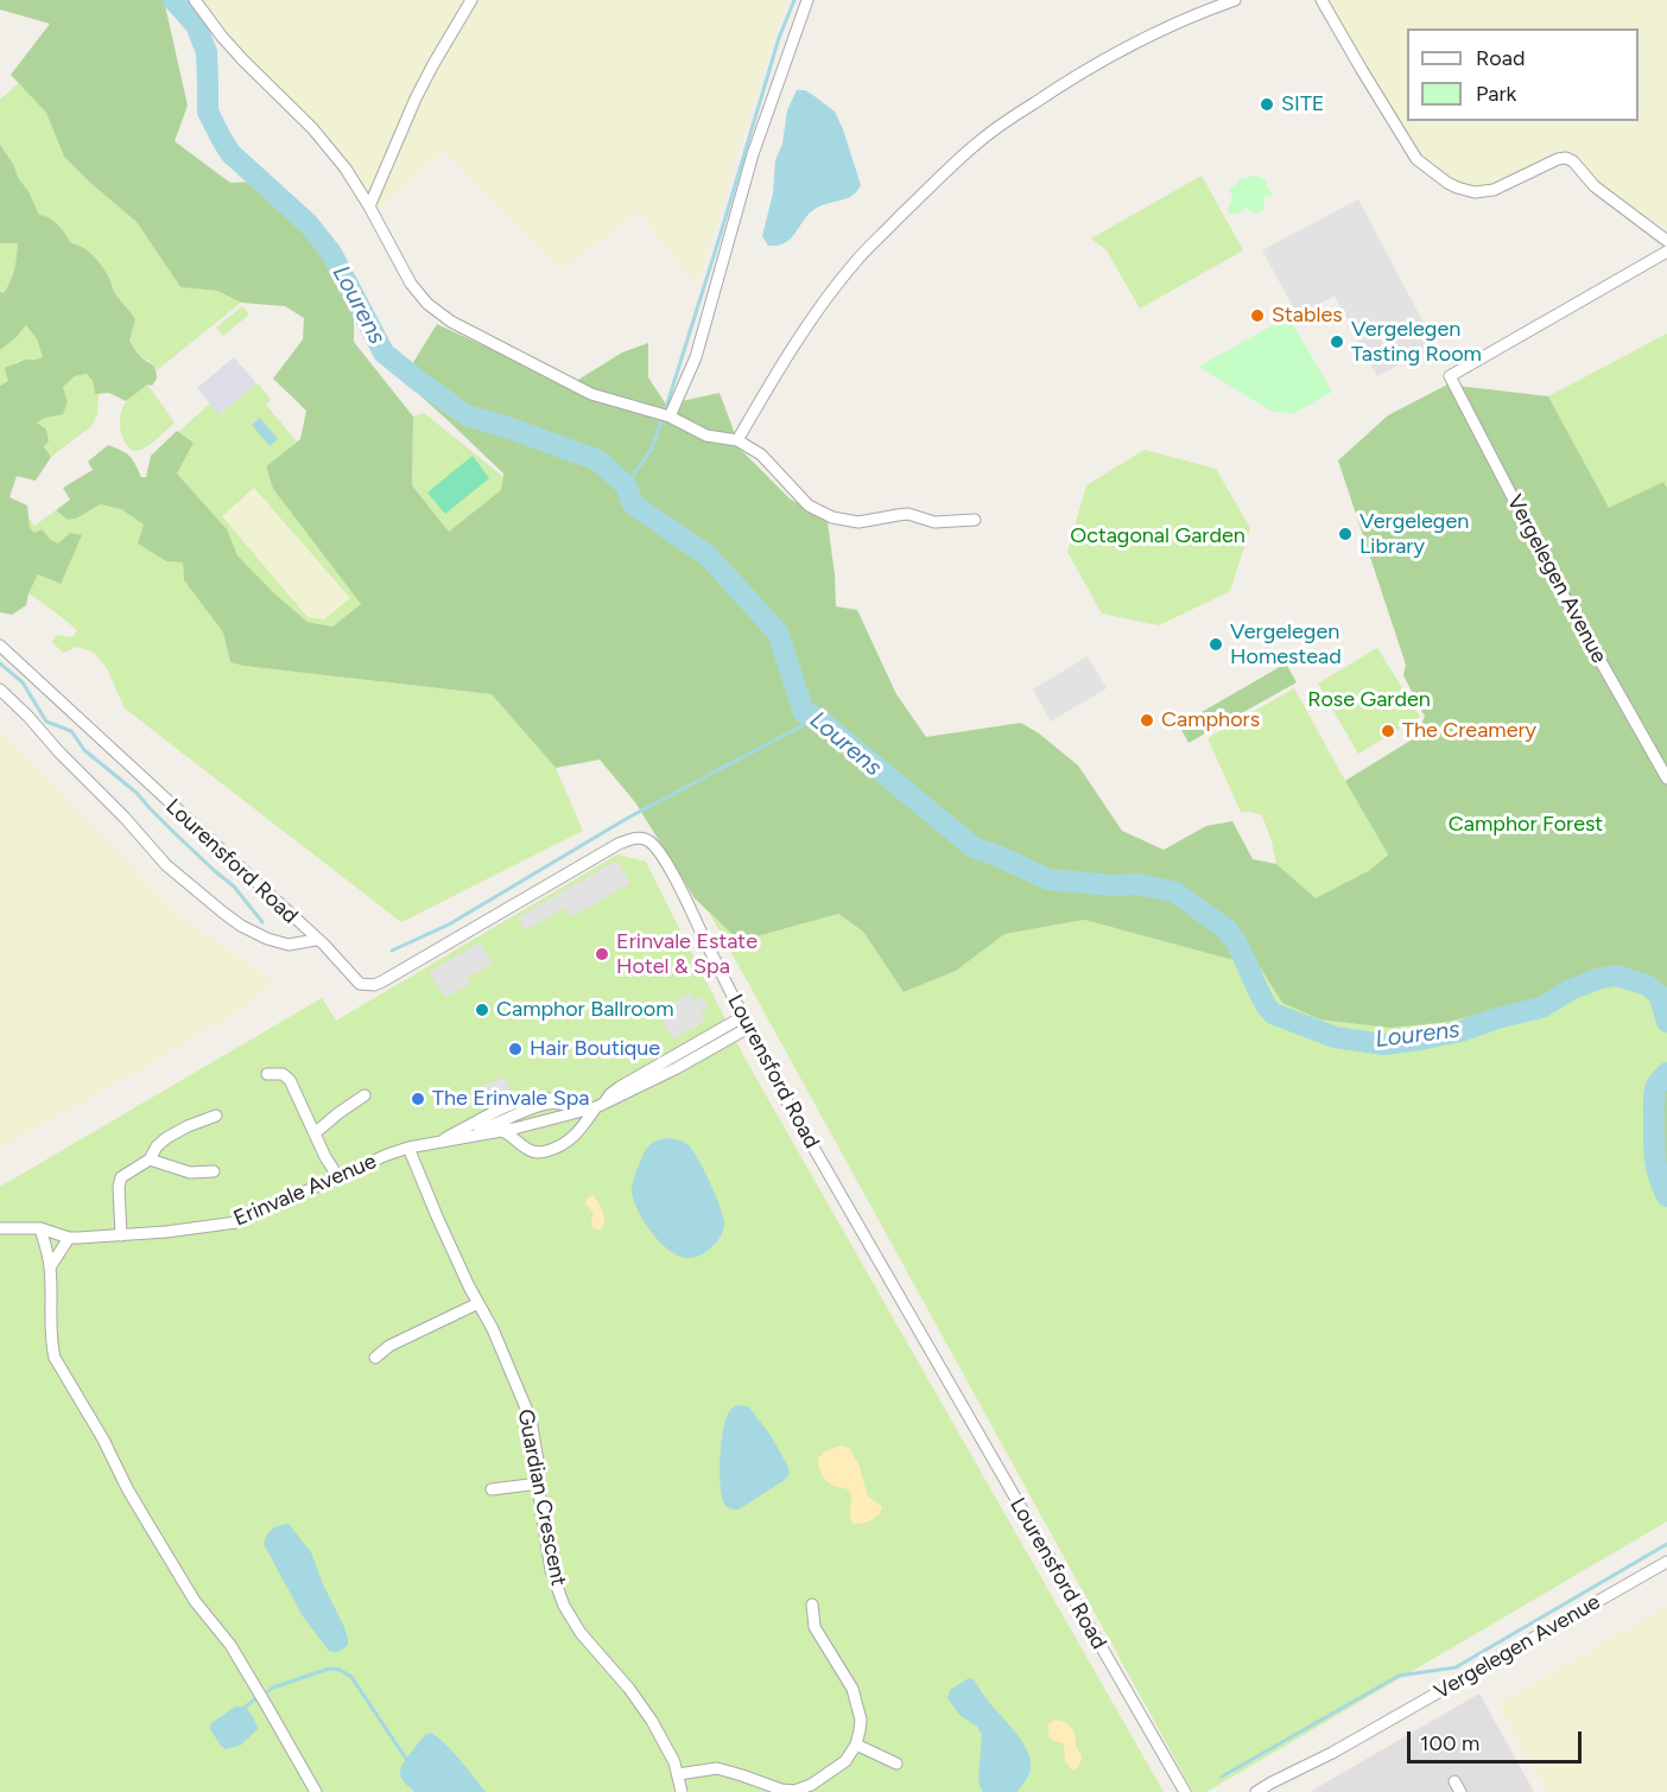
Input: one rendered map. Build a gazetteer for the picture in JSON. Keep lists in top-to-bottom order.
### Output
{
  "streets": {
    "street": [
      "Vergelegen Avenue",
      "Lourensford Road",
      "Erinvale Avenue",
      "Guardian Crescent"
    ]
  },
  "crossings": [
    ["Lourensford Road", "Erinvale Avenue"],
    ["Erinvale Avenue", "Guardian Crescent"]
  ],
  "water": ["Lourens"],
  "parks": ["Octagonal Garden", "Rose Garden", "Camphor Forest"],
  "places": [
    "SITE",
    "Stables",
    "Vergelegen Tasting Room",
    "Vergelegen Library",
    "Vergelegen Homestead",
    "Camphors",
    "The Creamery",
    "Erinvale Estate Hotel & Spa",
    "Camphor Ballroom",
    "Hair Boutique",
    "The Erinvale Spa"
  ],
  "legend": ["Road", "Park"],
  "scale_bar": "100 m"
}
